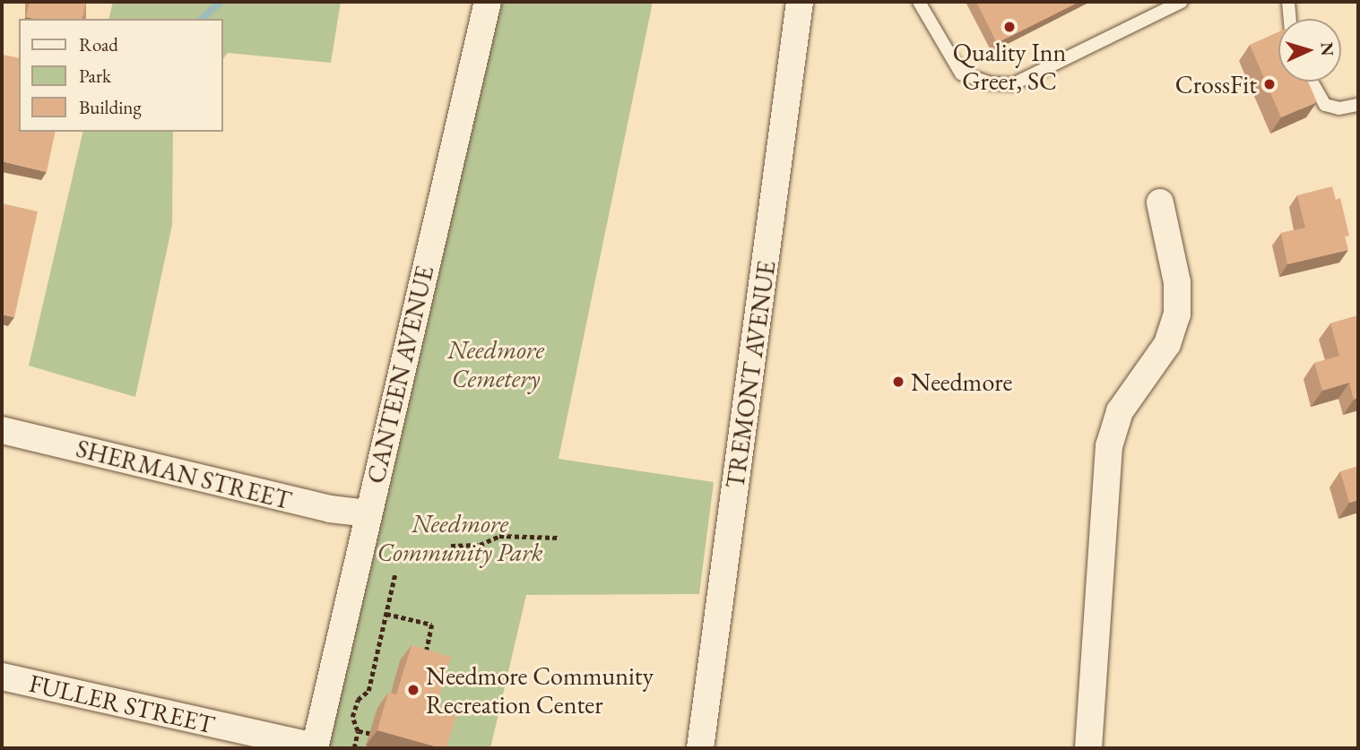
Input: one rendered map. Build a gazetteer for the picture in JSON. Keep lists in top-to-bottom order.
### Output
{
  "streets": {
    "street": [
      "CANTEEN AVENUE",
      "TREMONT AVENUE",
      "SHERMAN STREET",
      "FULLER STREET"
    ]
  },
  "crossings": [
    ["CANTEEN AVENUE", "SHERMAN STREET"],
    ["CANTEEN AVENUE", "FULLER STREET"]
  ],
  "parks": ["Needmore Cemetery", "Needmore Community Park"],
  "places": [
    "Quality Inn Greer, SC",
    "CrossFit",
    "Needmore",
    "Needmore Community Recreation Center"
  ],
  "legend": ["Road", "Park", "Building"],
  "north": "right"
}
